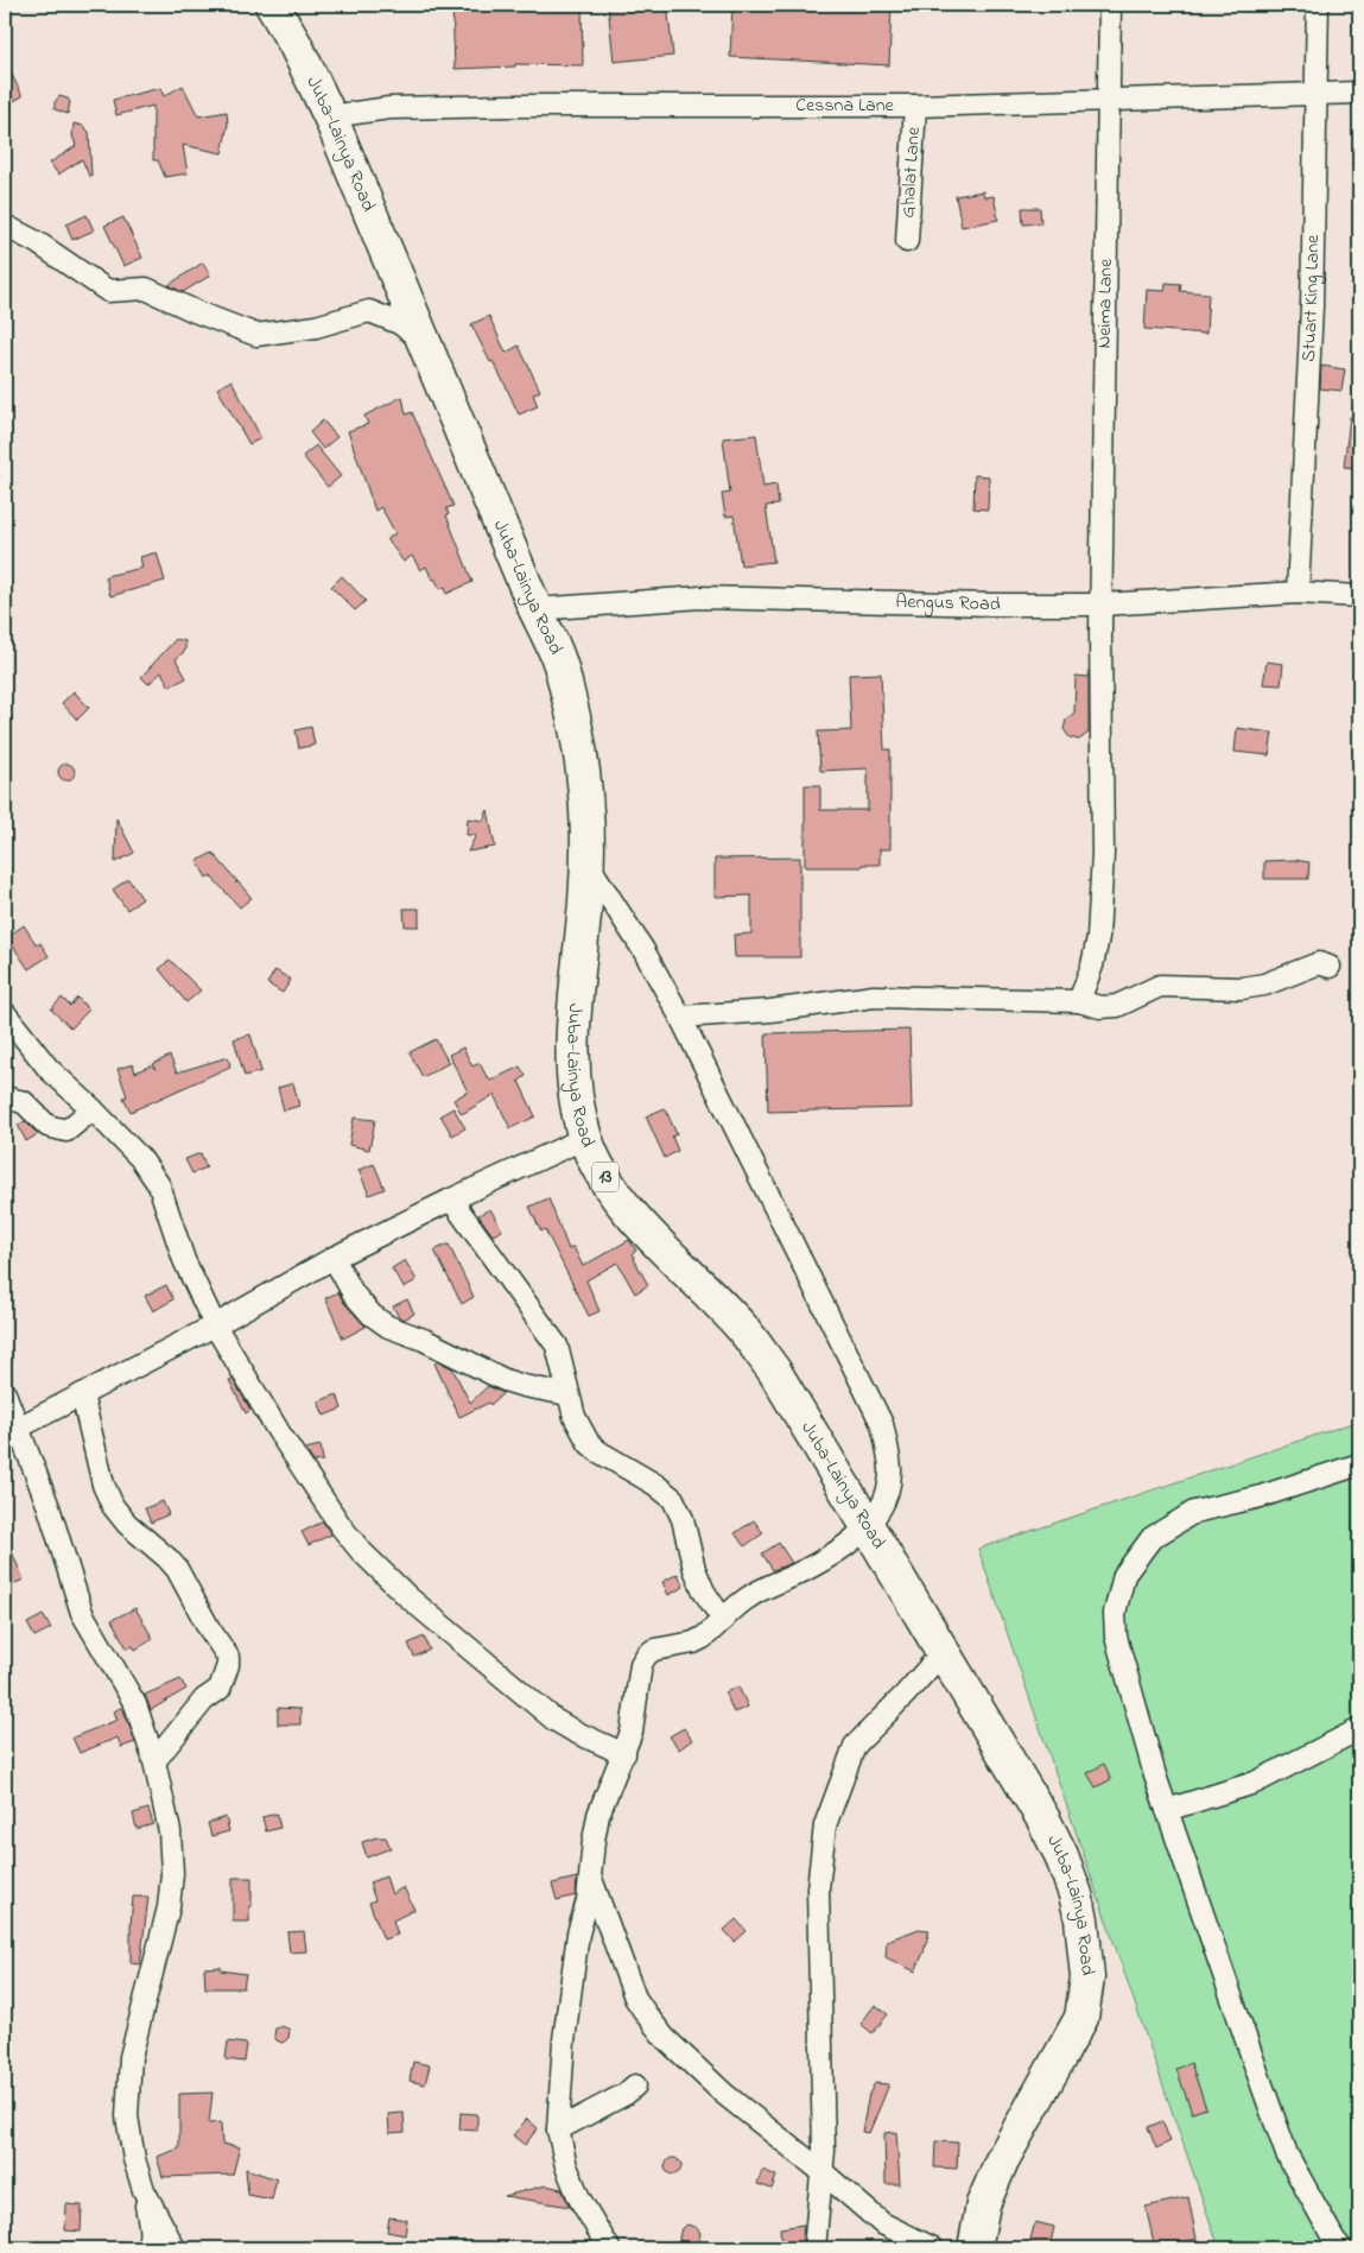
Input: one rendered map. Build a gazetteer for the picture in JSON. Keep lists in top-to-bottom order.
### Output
{
  "streets": {
    "main road": ["Juba-Lainya Road", "13"],
    "street": [
      "Cessna Lane",
      "Ghalat Lane",
      "Stuart King Lane",
      "Neima Lane",
      "Aengus Road"
    ]
  },
  "crossings": [
    ["Cessna Lane", "Juba-Lainya Road"],
    ["Cessna Lane", "Ghalat Lane"],
    ["Cessna Lane", "Stuart King Lane"],
    ["Cessna Lane", "Neima Lane"],
    ["Juba-Lainya Road", "Aengus Road"],
    ["Stuart King Lane", "Aengus Road"],
    ["Neima Lane", "Aengus Road"]
  ]
}
